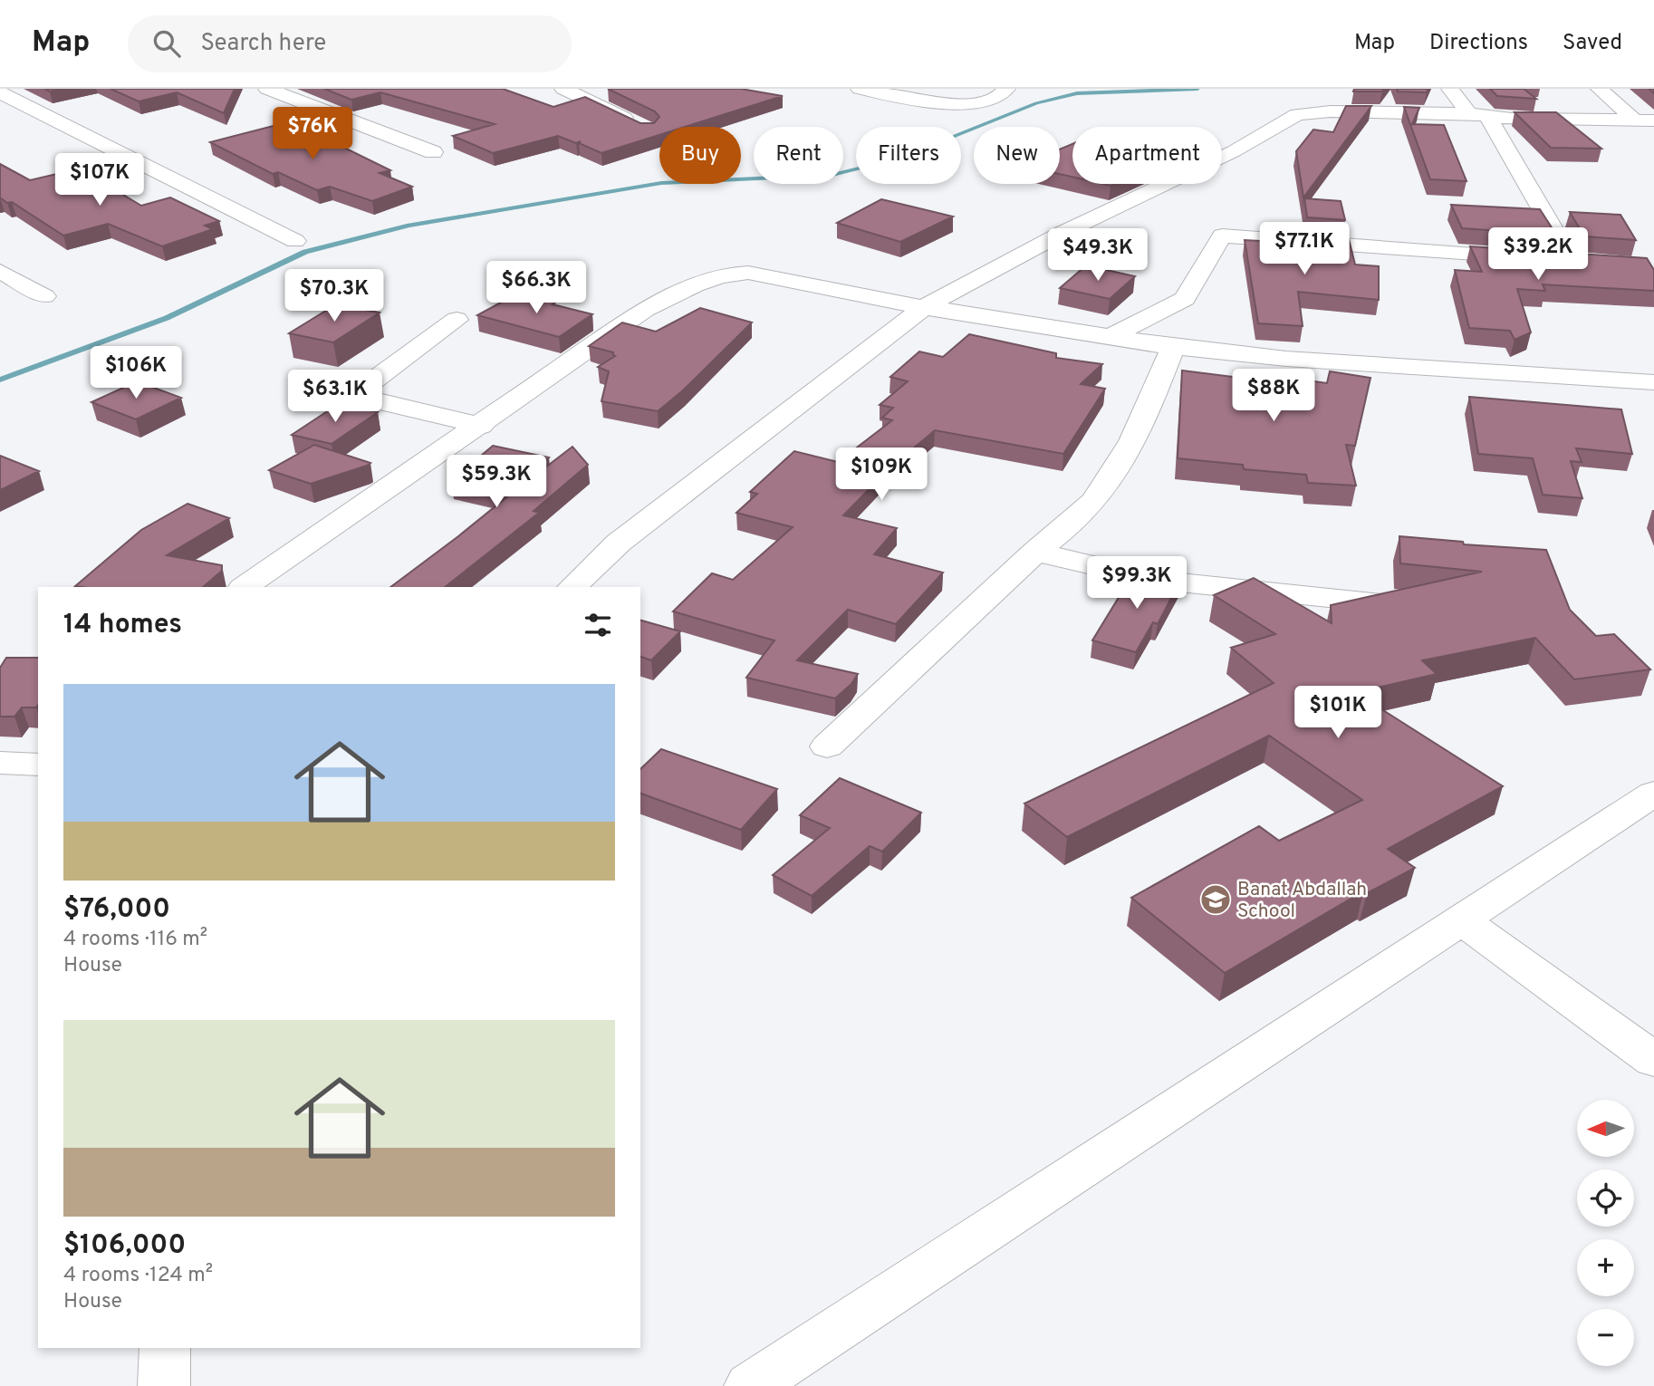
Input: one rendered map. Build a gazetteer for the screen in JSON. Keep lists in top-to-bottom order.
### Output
{
  "places": {
    "school or university": ["Banat Abdallah School"]
  },
  "north": "left",
  "page": {
    "header": "Map",
    "search": "Search here",
    "nav": ["Map", "Directions", "Saved"],
    "price": [
      "$76K",
      "$107K",
      "$77.1K",
      "$39.2K",
      "$49.3K",
      "$66.3K",
      "$70.3K",
      "$106K",
      "$88K",
      "$63.1K",
      "$109K",
      "$59.3K",
      "$99.3K",
      "$101K"
    ],
    "chip": [
      "Buy",
      "Rent",
      "Filters",
      "New",
      "Apartment"
    ],
    "heading": "14 homes",
    "list": [
      {
        "name": "$76,000",
        "note": "4 rooms · 116 m² · House"
      },
      {
        "name": "$106,000",
        "note": "4 rooms · 124 m² · House"
      }
    ],
    "map_buttons": ["+", "−"]
  }
}
